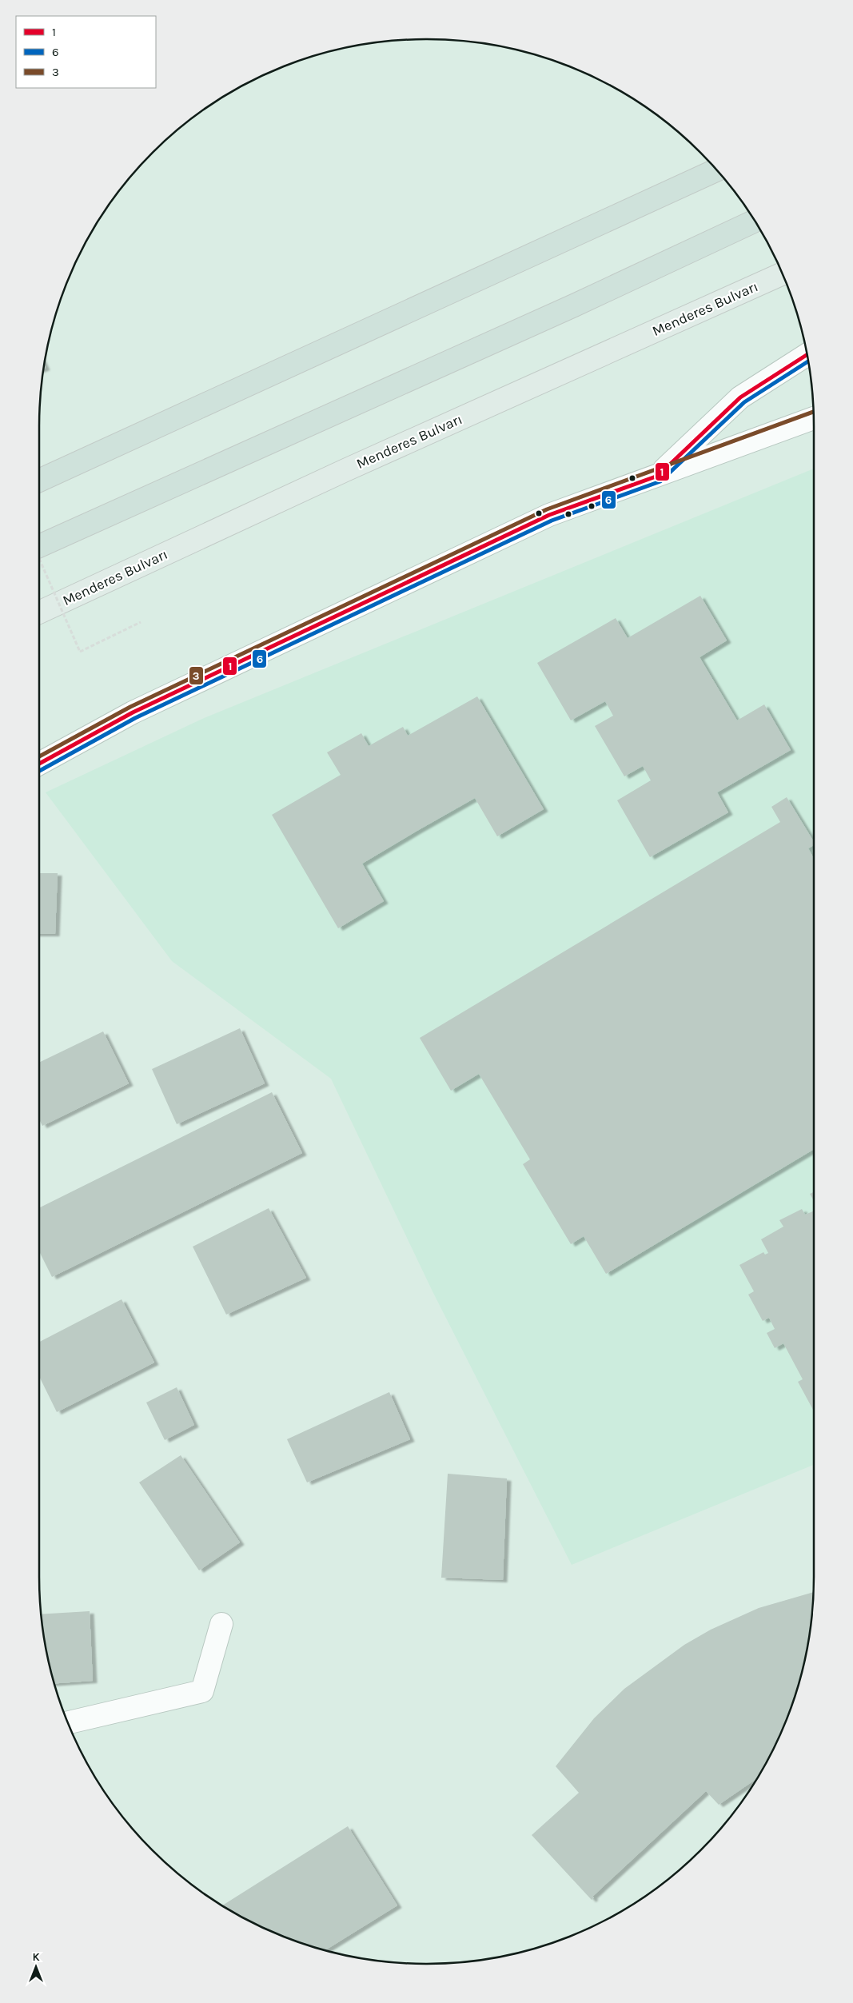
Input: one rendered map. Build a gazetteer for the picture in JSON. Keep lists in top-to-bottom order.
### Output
{
  "streets": {
    "main road": ["Menderes Bulvarı"]
  },
  "lines": ["transit line 1", "transit line 6", "transit line 3"],
  "legend": ["1", "6", "3"],
  "north": "top"
}
